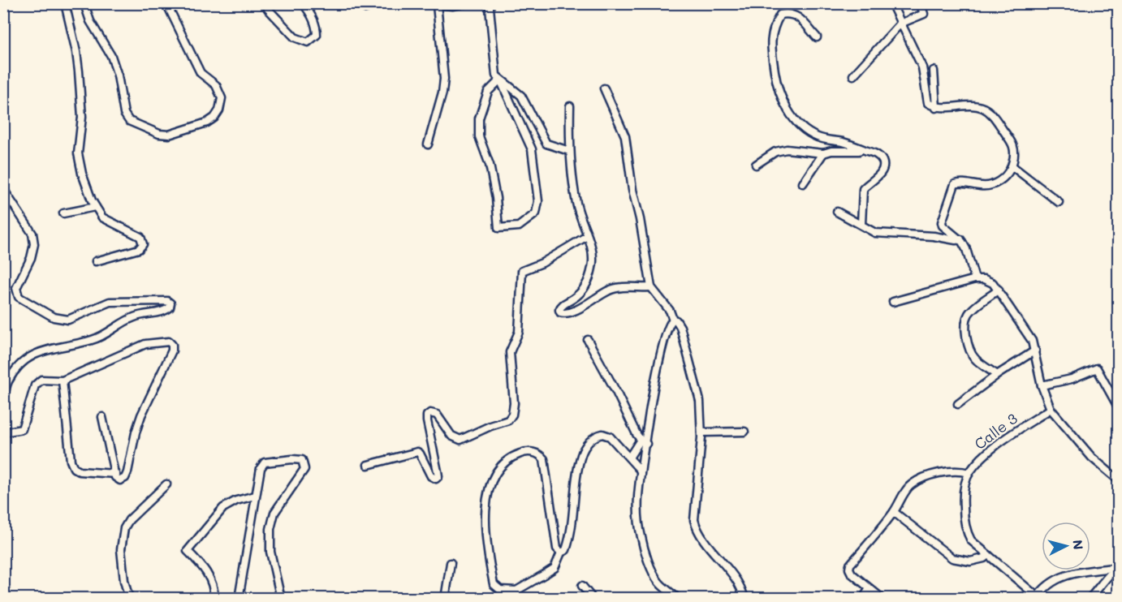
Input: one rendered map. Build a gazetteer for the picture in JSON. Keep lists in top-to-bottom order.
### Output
{
  "streets": {
    "street": ["Calle 3"]
  },
  "north": "right"
}
